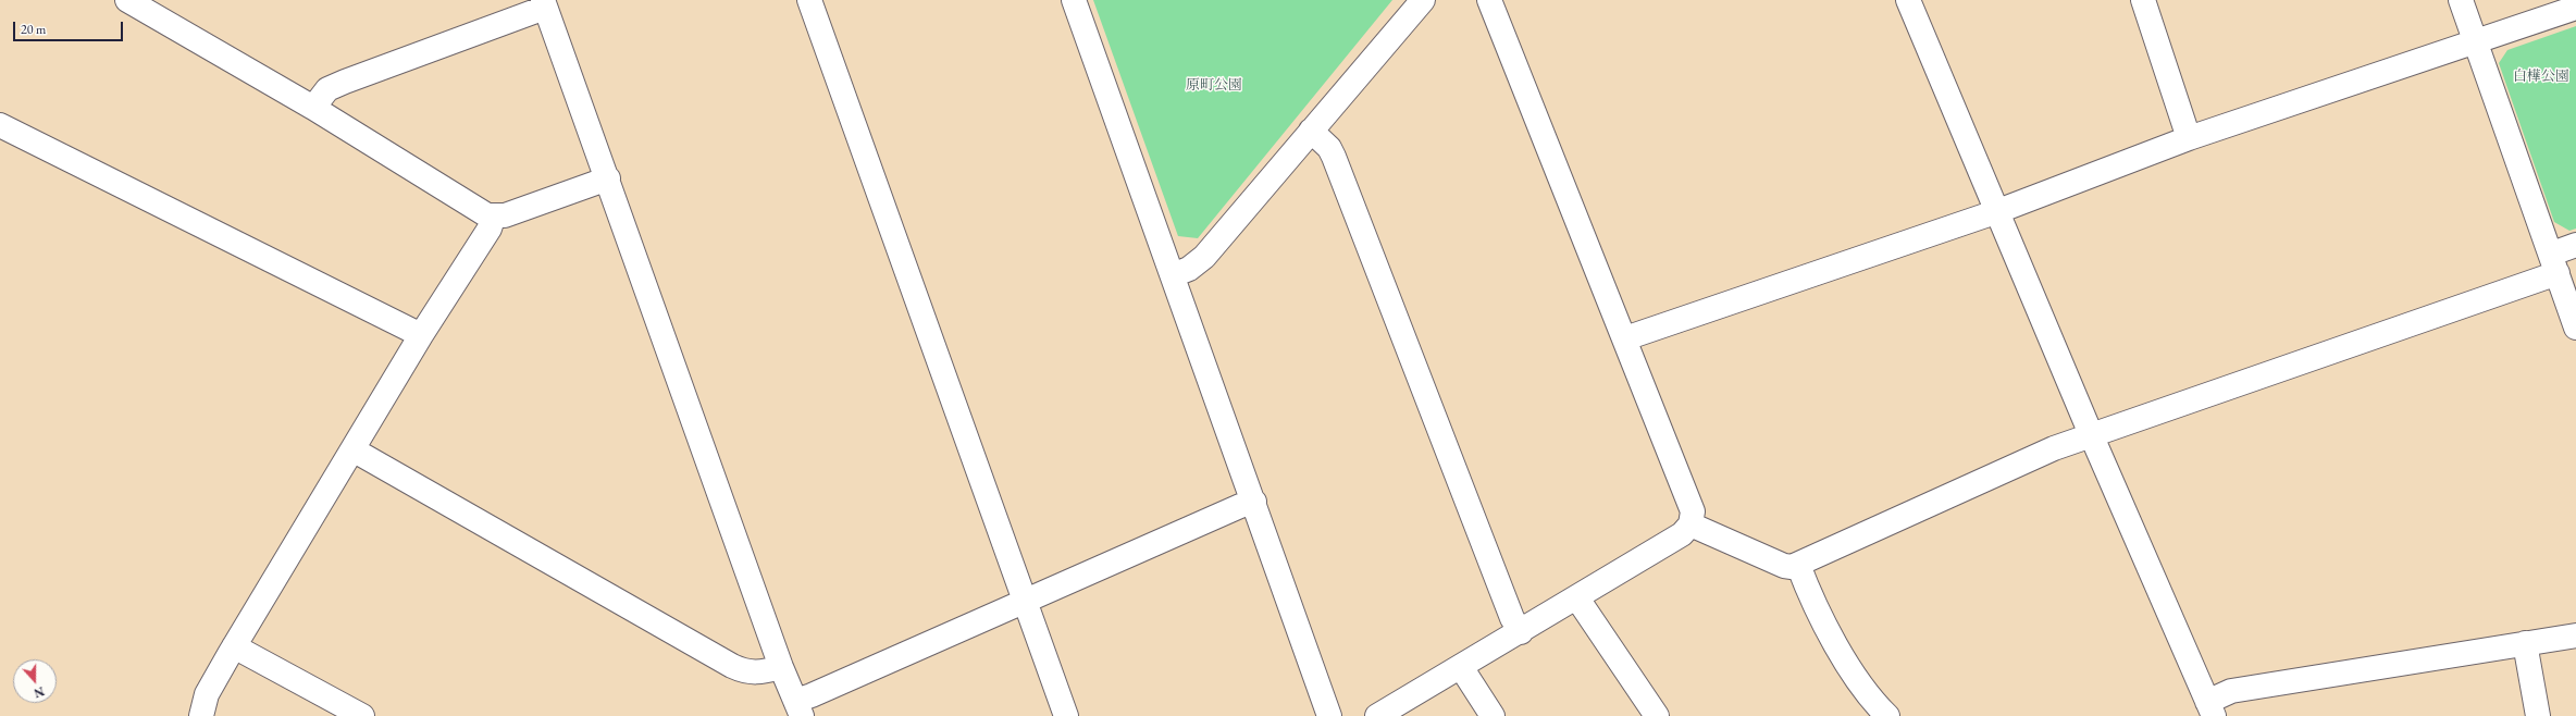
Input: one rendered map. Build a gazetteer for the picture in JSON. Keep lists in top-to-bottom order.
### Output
{
  "parks": ["白樺公園", "原町公園"],
  "scale_bar": "20 m",
  "north": "bottom"
}
